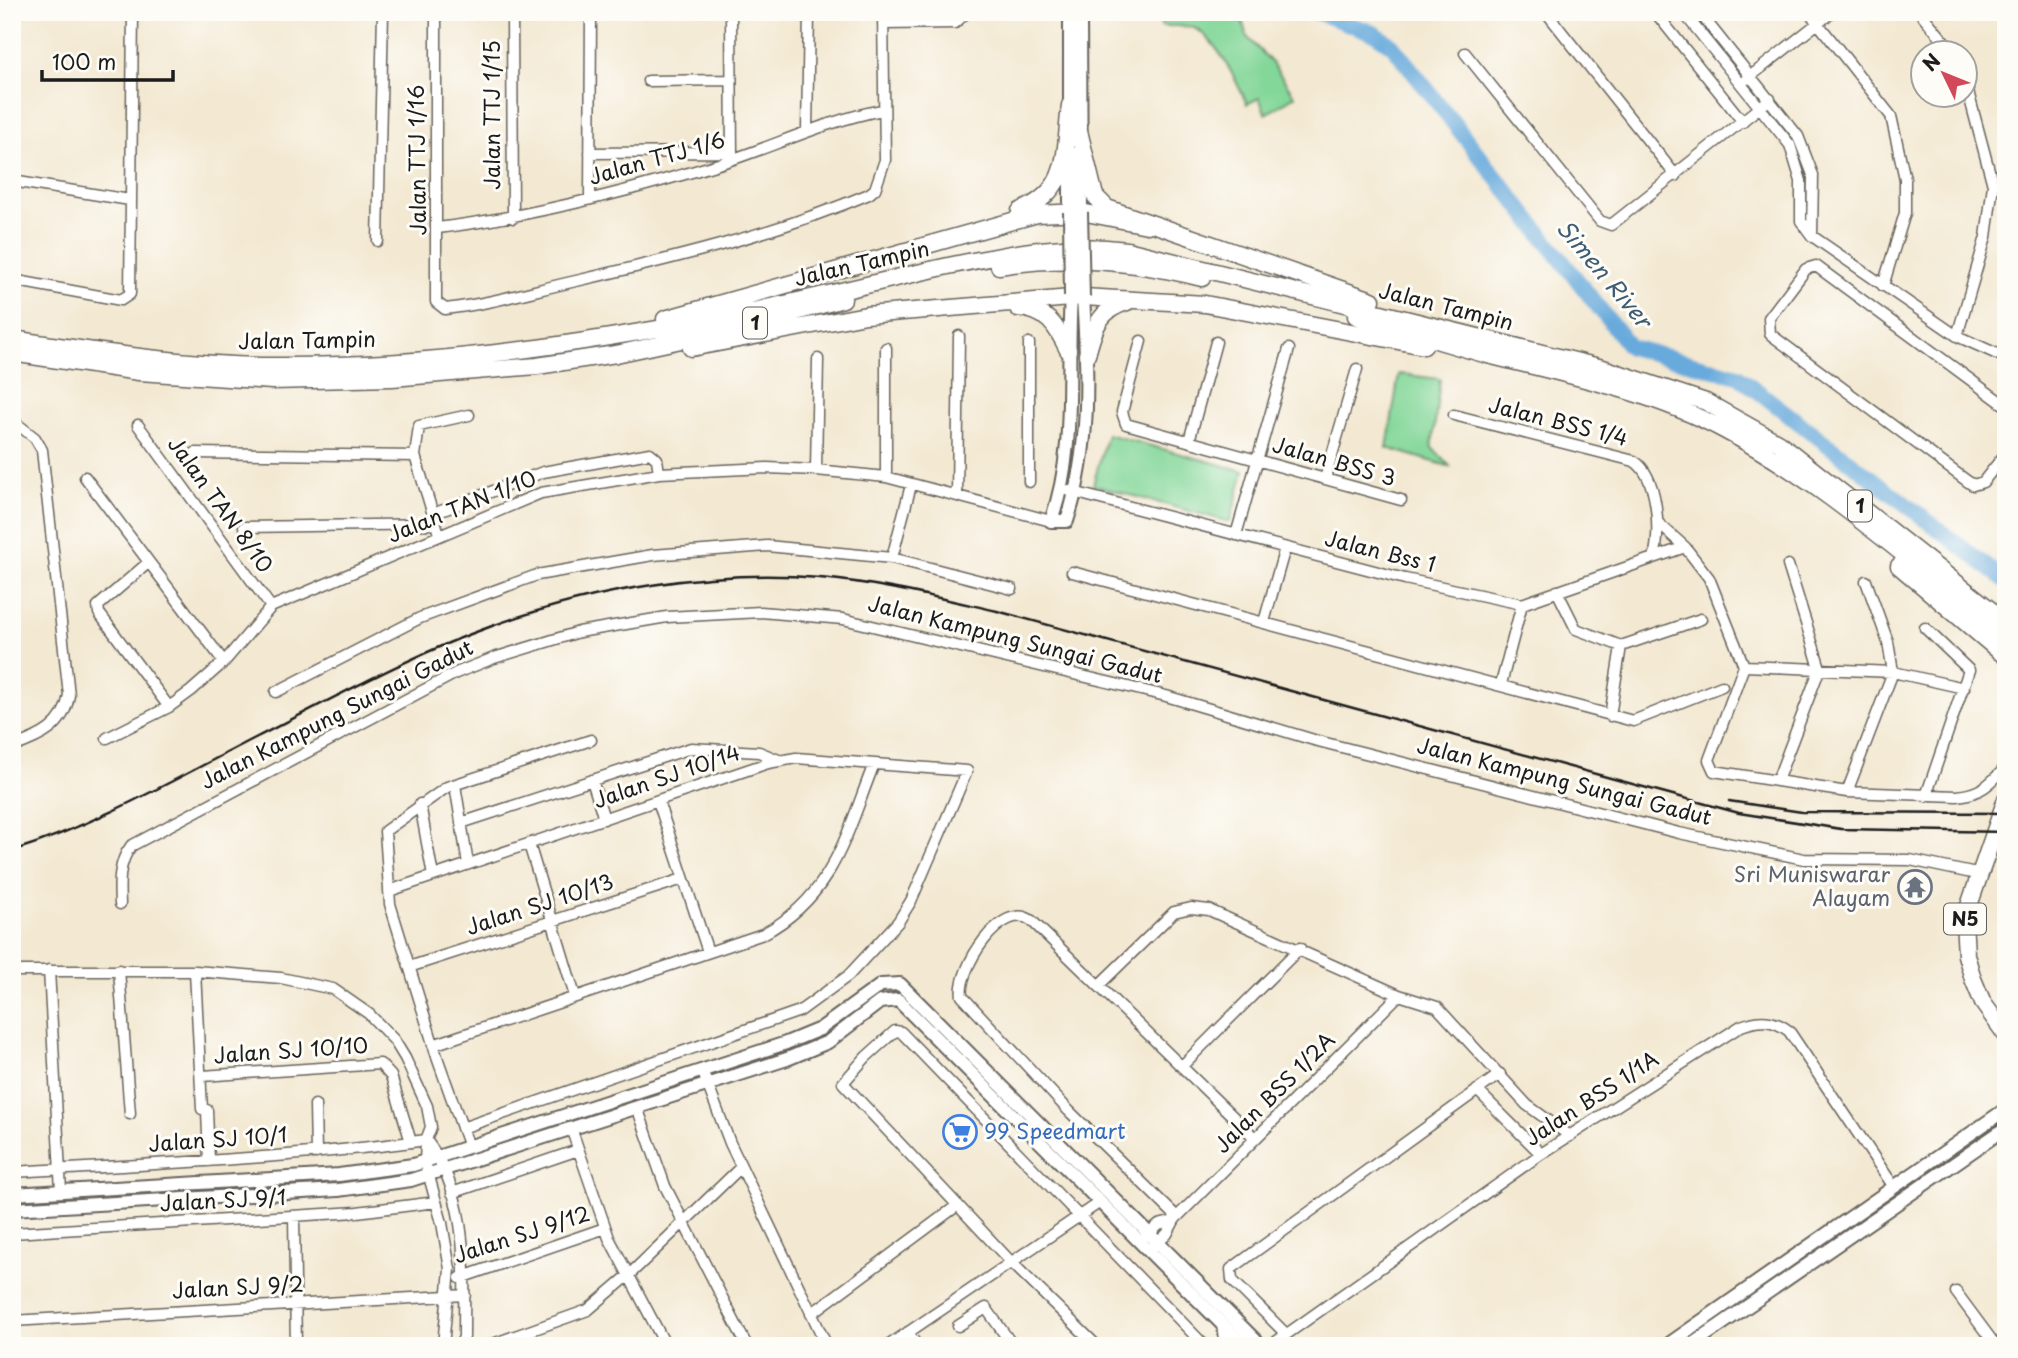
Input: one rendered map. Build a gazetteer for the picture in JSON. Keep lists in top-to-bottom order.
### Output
{
  "streets": {
    "main road": ["Jalan Tampin", "1", "N5"],
    "street": [
      "Jalan TTJ 1/15",
      "Jalan TTJ 1/6",
      "Jalan TTJ 1/16",
      "Jalan BSS 1/4",
      "Jalan BSS 3",
      "Jalan TAN 8/10",
      "Jalan TAN 1/10",
      "Jalan Bss 1",
      "Jalan Kampung Sungai Gadut",
      "Jalan SJ 10/14",
      "Jalan SJ 10/13",
      "Jalan SJ 10/10",
      "Jalan BSS 1/2A",
      "Jalan BSS 1/1A",
      "Jalan SJ 10/1",
      "Jalan SJ 9/1",
      "Jalan SJ 9/12",
      "Jalan SJ 9/2"
    ]
  },
  "crossings": [
    ["Jalan TTJ 1/15", "Jalan TTJ 1/6"],
    ["Jalan TTJ 1/6", "Jalan TTJ 1/16"],
    ["Jalan Tampin", "1"],
    ["Jalan TAN 8/10", "Jalan TAN 1/10"],
    ["Jalan Kampung Sungai Gadut", "N5"],
    ["Jalan SJ 10/10", "Jalan SJ 10/1"]
  ],
  "water": ["Simen River"],
  "places": {
    "temple": ["Sri Muniswarar Alayam"],
    "supermarket": ["99 Speedmart"]
  },
  "scale_bar": "100 m",
  "north": "top left"
}
